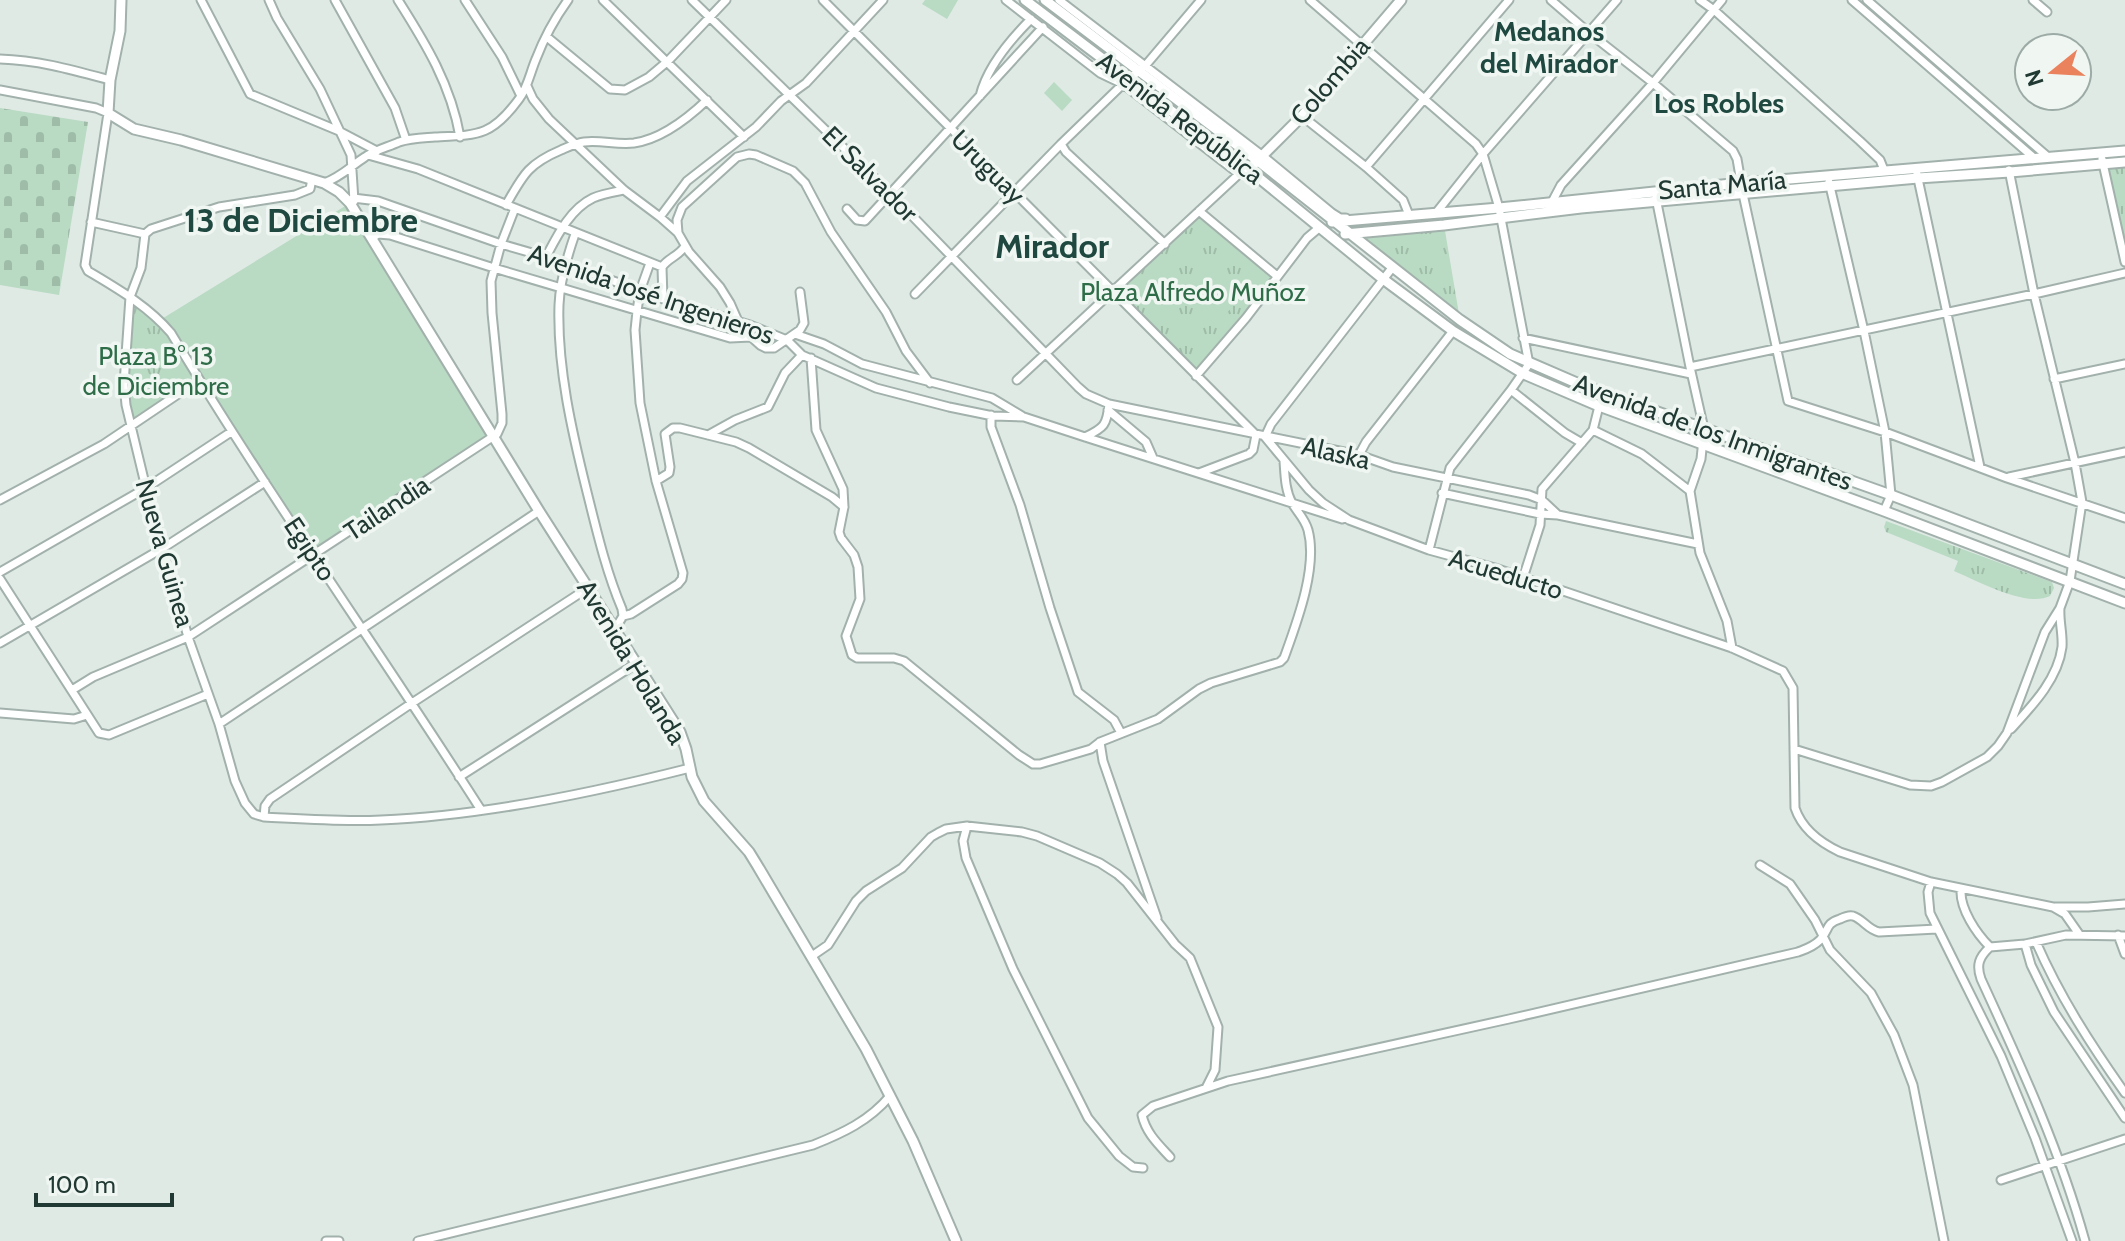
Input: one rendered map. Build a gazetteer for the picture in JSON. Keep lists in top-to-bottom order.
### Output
{
  "streets": {
    "street": [
      "Colombia",
      "Avenida República",
      "Uruguay",
      "El Salvador",
      "Santa María",
      "Avenida José Ingenieros",
      "Avenida de los Inmigrantes",
      "Alaska",
      "Tailandia",
      "Egipto",
      "Nueva Guinea",
      "Acueducto",
      "Avenida Holanda"
    ]
  },
  "crossings": [
    ["Colombia", "Avenida República"],
    ["Avenida República", "Santa María"],
    ["Avenida República", "Avenida de los Inmigrantes"],
    ["Uruguay", "Alaska"],
    ["El Salvador", "Alaska"],
    ["Santa María", "Avenida de los Inmigrantes"],
    ["Avenida José Ingenieros", "Acueducto"],
    ["Alaska", "Acueducto"],
    ["Tailandia", "Egipto"],
    ["Tailandia", "Nueva Guinea"],
    ["Tailandia", "Avenida Holanda"],
    ["Egipto", "Nueva Guinea"]
  ],
  "districts": [
    "Medanos del Mirador",
    "Los Robles",
    "13 de Diciembre",
    "Mirador"
  ],
  "parks": ["Plaza Alfredo Muñoz", "Plaza B° 13 de Diciembre"],
  "scale_bar": "100 m",
  "north": "left"
}
